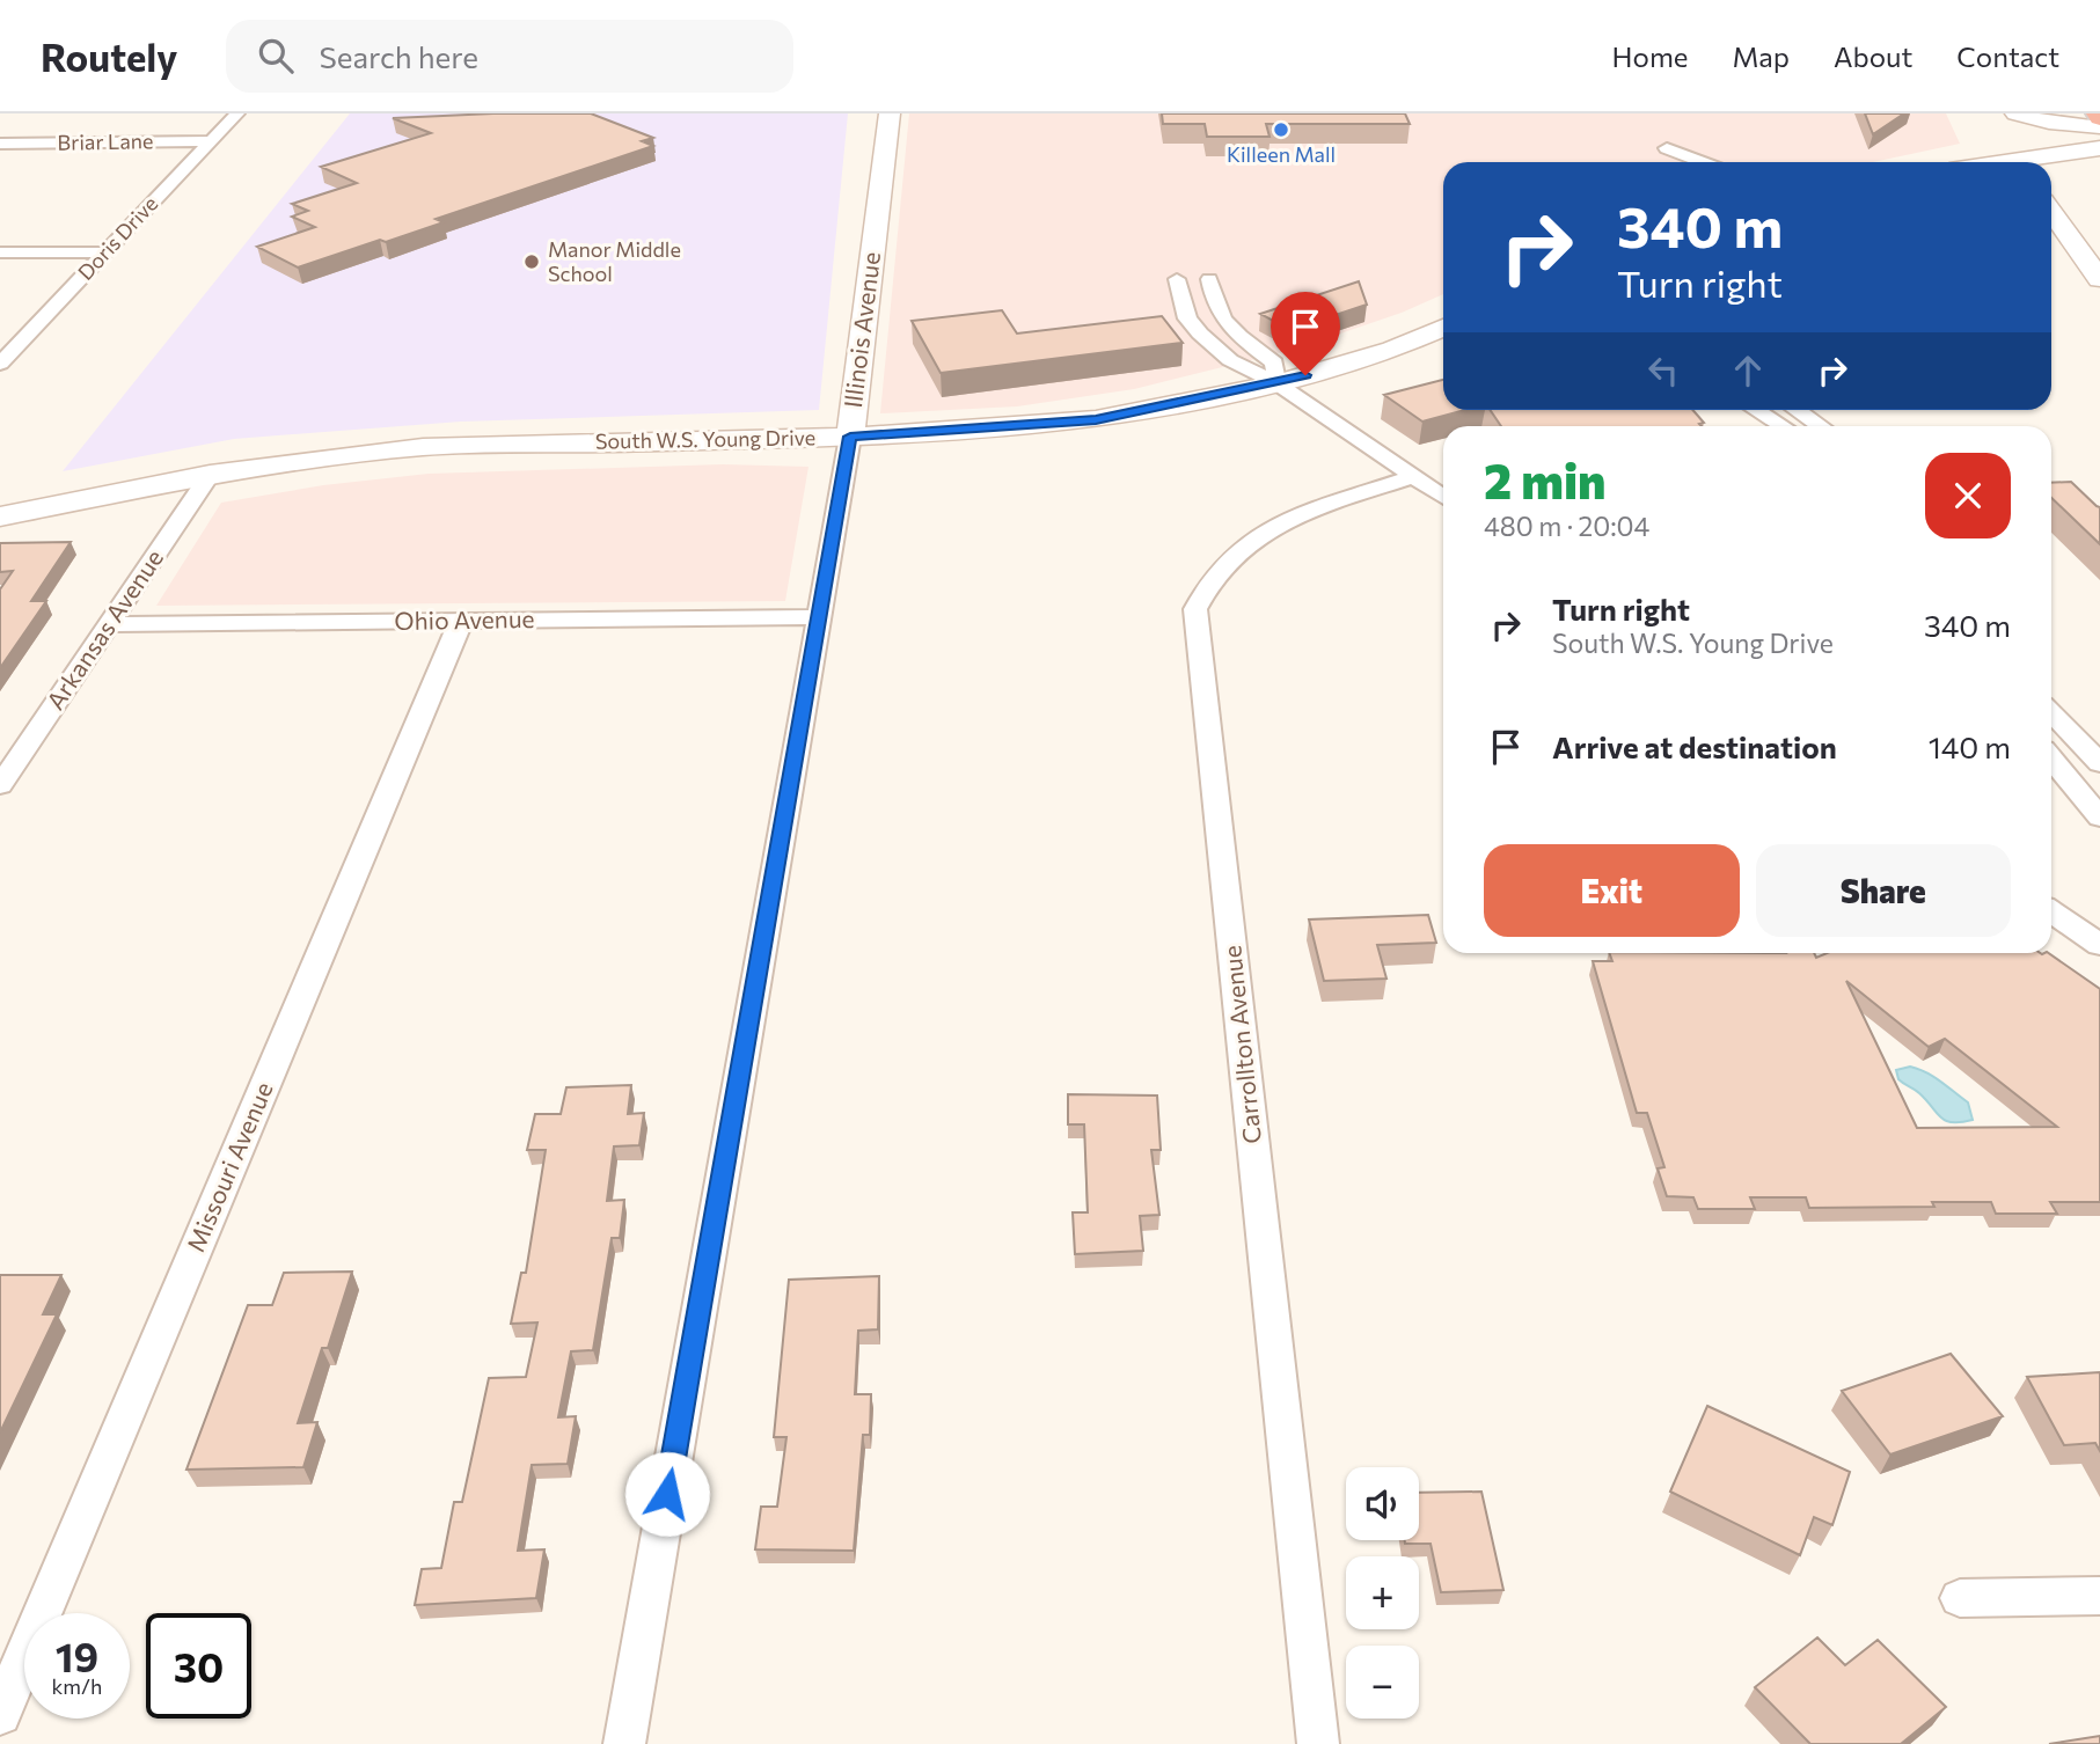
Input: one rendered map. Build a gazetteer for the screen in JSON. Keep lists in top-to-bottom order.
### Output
{
  "streets": {
    "main road": ["Illinois Avenue", "South W.S. Young Drive"],
    "street": [
      "Briar Lane",
      "Doris Drive",
      "Ohio Avenue",
      "Arkansas Avenue",
      "Carrollton Avenue",
      "Missouri Avenue"
    ]
  },
  "crossings": [
    ["Briar Lane", "Doris Drive"],
    ["Illinois Avenue", "South W.S. Young Drive"],
    ["Illinois Avenue", "Ohio Avenue"],
    ["South W.S. Young Drive", "Arkansas Avenue"],
    ["Ohio Avenue", "Arkansas Avenue"],
    ["Ohio Avenue", "Missouri Avenue"]
  ],
  "places": ["Killeen Mall", "Manor Middle School"],
  "page": {
    "header": "Routely",
    "search": "Search here",
    "nav": [
      "Home",
      "Map",
      "About",
      "Contact"
    ],
    "turn": ["340 m", "Turn right"],
    "heading": ["2 min", "480 m · 20:04"],
    "list": [
      {
        "name": "Turn right",
        "note": "South W.S. Young Drive",
        "value": "340 m"
      },
      {
        "name": "Arrive at destination",
        "value": "140 m"
      }
    ],
    "buttons": ["Exit", "Share"],
    "map_buttons": ["+", "−"],
    "speed": "19 km/h",
    "limit": "30"
  }
}
